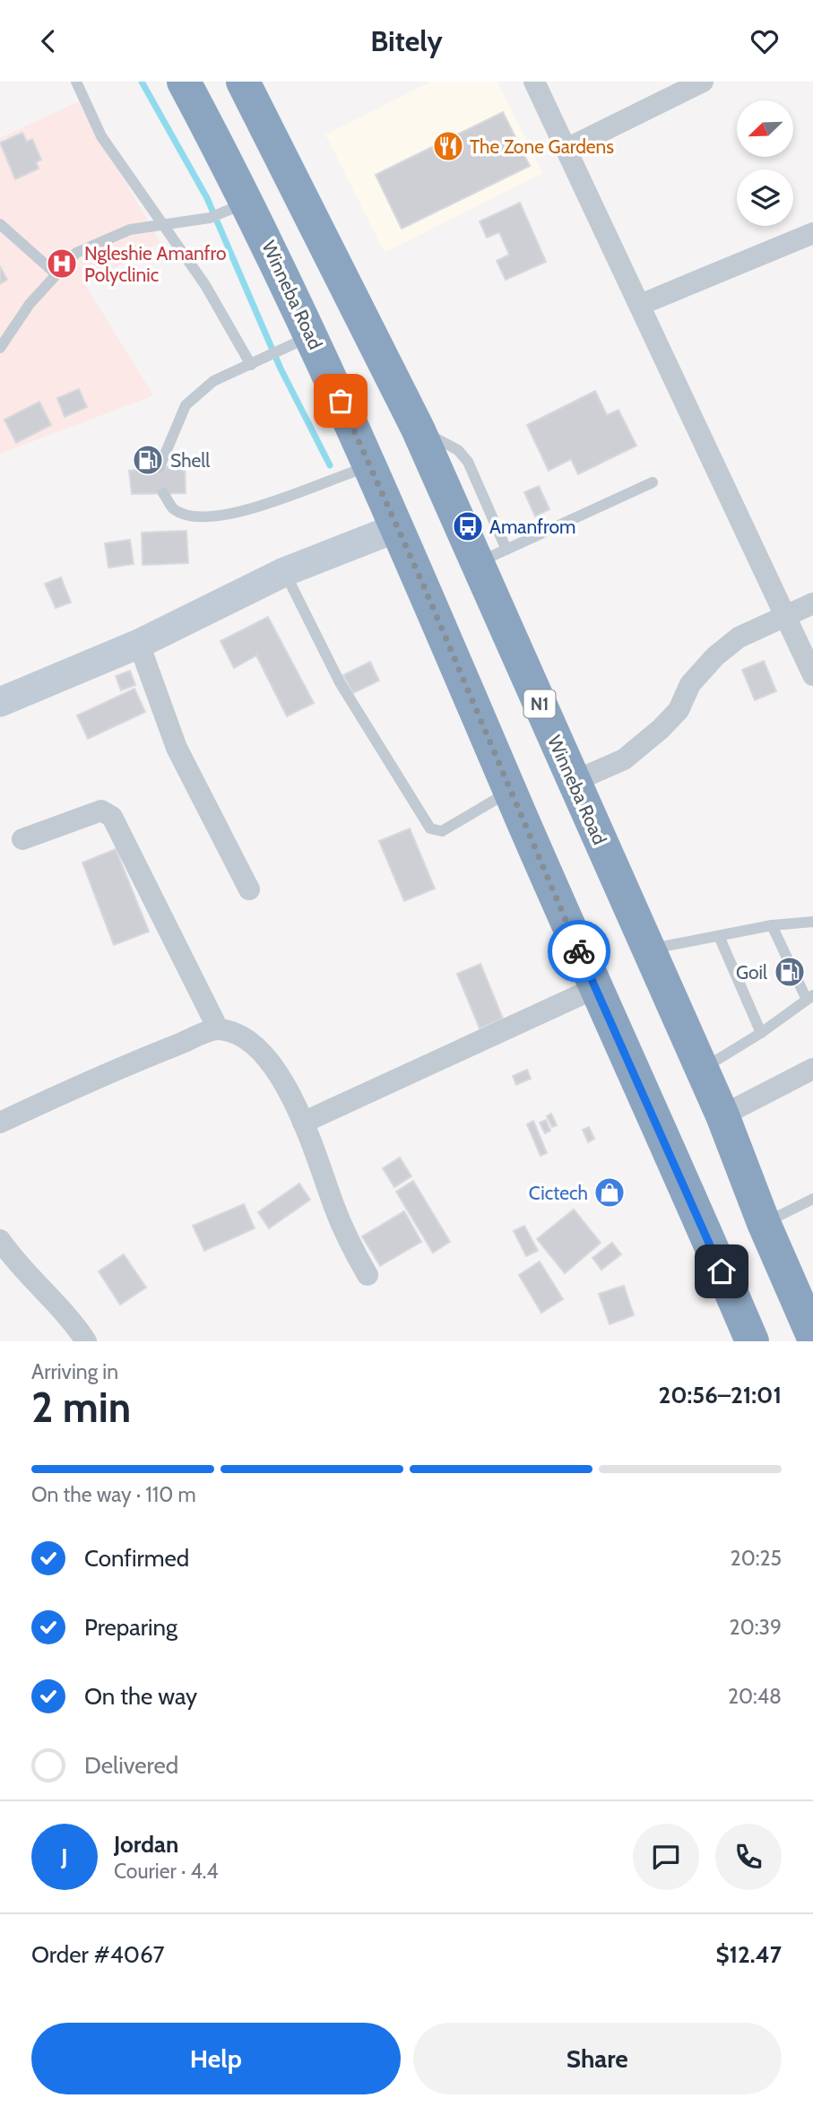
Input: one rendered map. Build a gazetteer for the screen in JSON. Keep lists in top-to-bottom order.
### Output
{
  "streets": {
    "highway": ["Winneba Road", "N1"]
  },
  "places": {
    "restaurant": ["The Zone Gardens"],
    "hospital": ["Ngleshie Amanfro Polyclinic"],
    "fuel station": ["Shell", "Goil"],
    "bus stop": ["Amanfrom"],
    "shop": ["Cictech"]
  },
  "north": "bottom left",
  "page": {
    "header": "Bitely",
    "heading": ["2 min", "Arriving in", "20:56–21:01"],
    "panel": [
      "Jordan",
      "Courier · 4.4",
      "Order #4067",
      "$12.47"
    ],
    "bar": "On the way · 110 m",
    "list": [
      ["Confirmed", "20:25"],
      ["Preparing", "20:39"],
      ["On the way", "20:48"],
      "Delivered"
    ],
    "round": "J",
    "buttons": ["Help", "Share"]
  }
}
